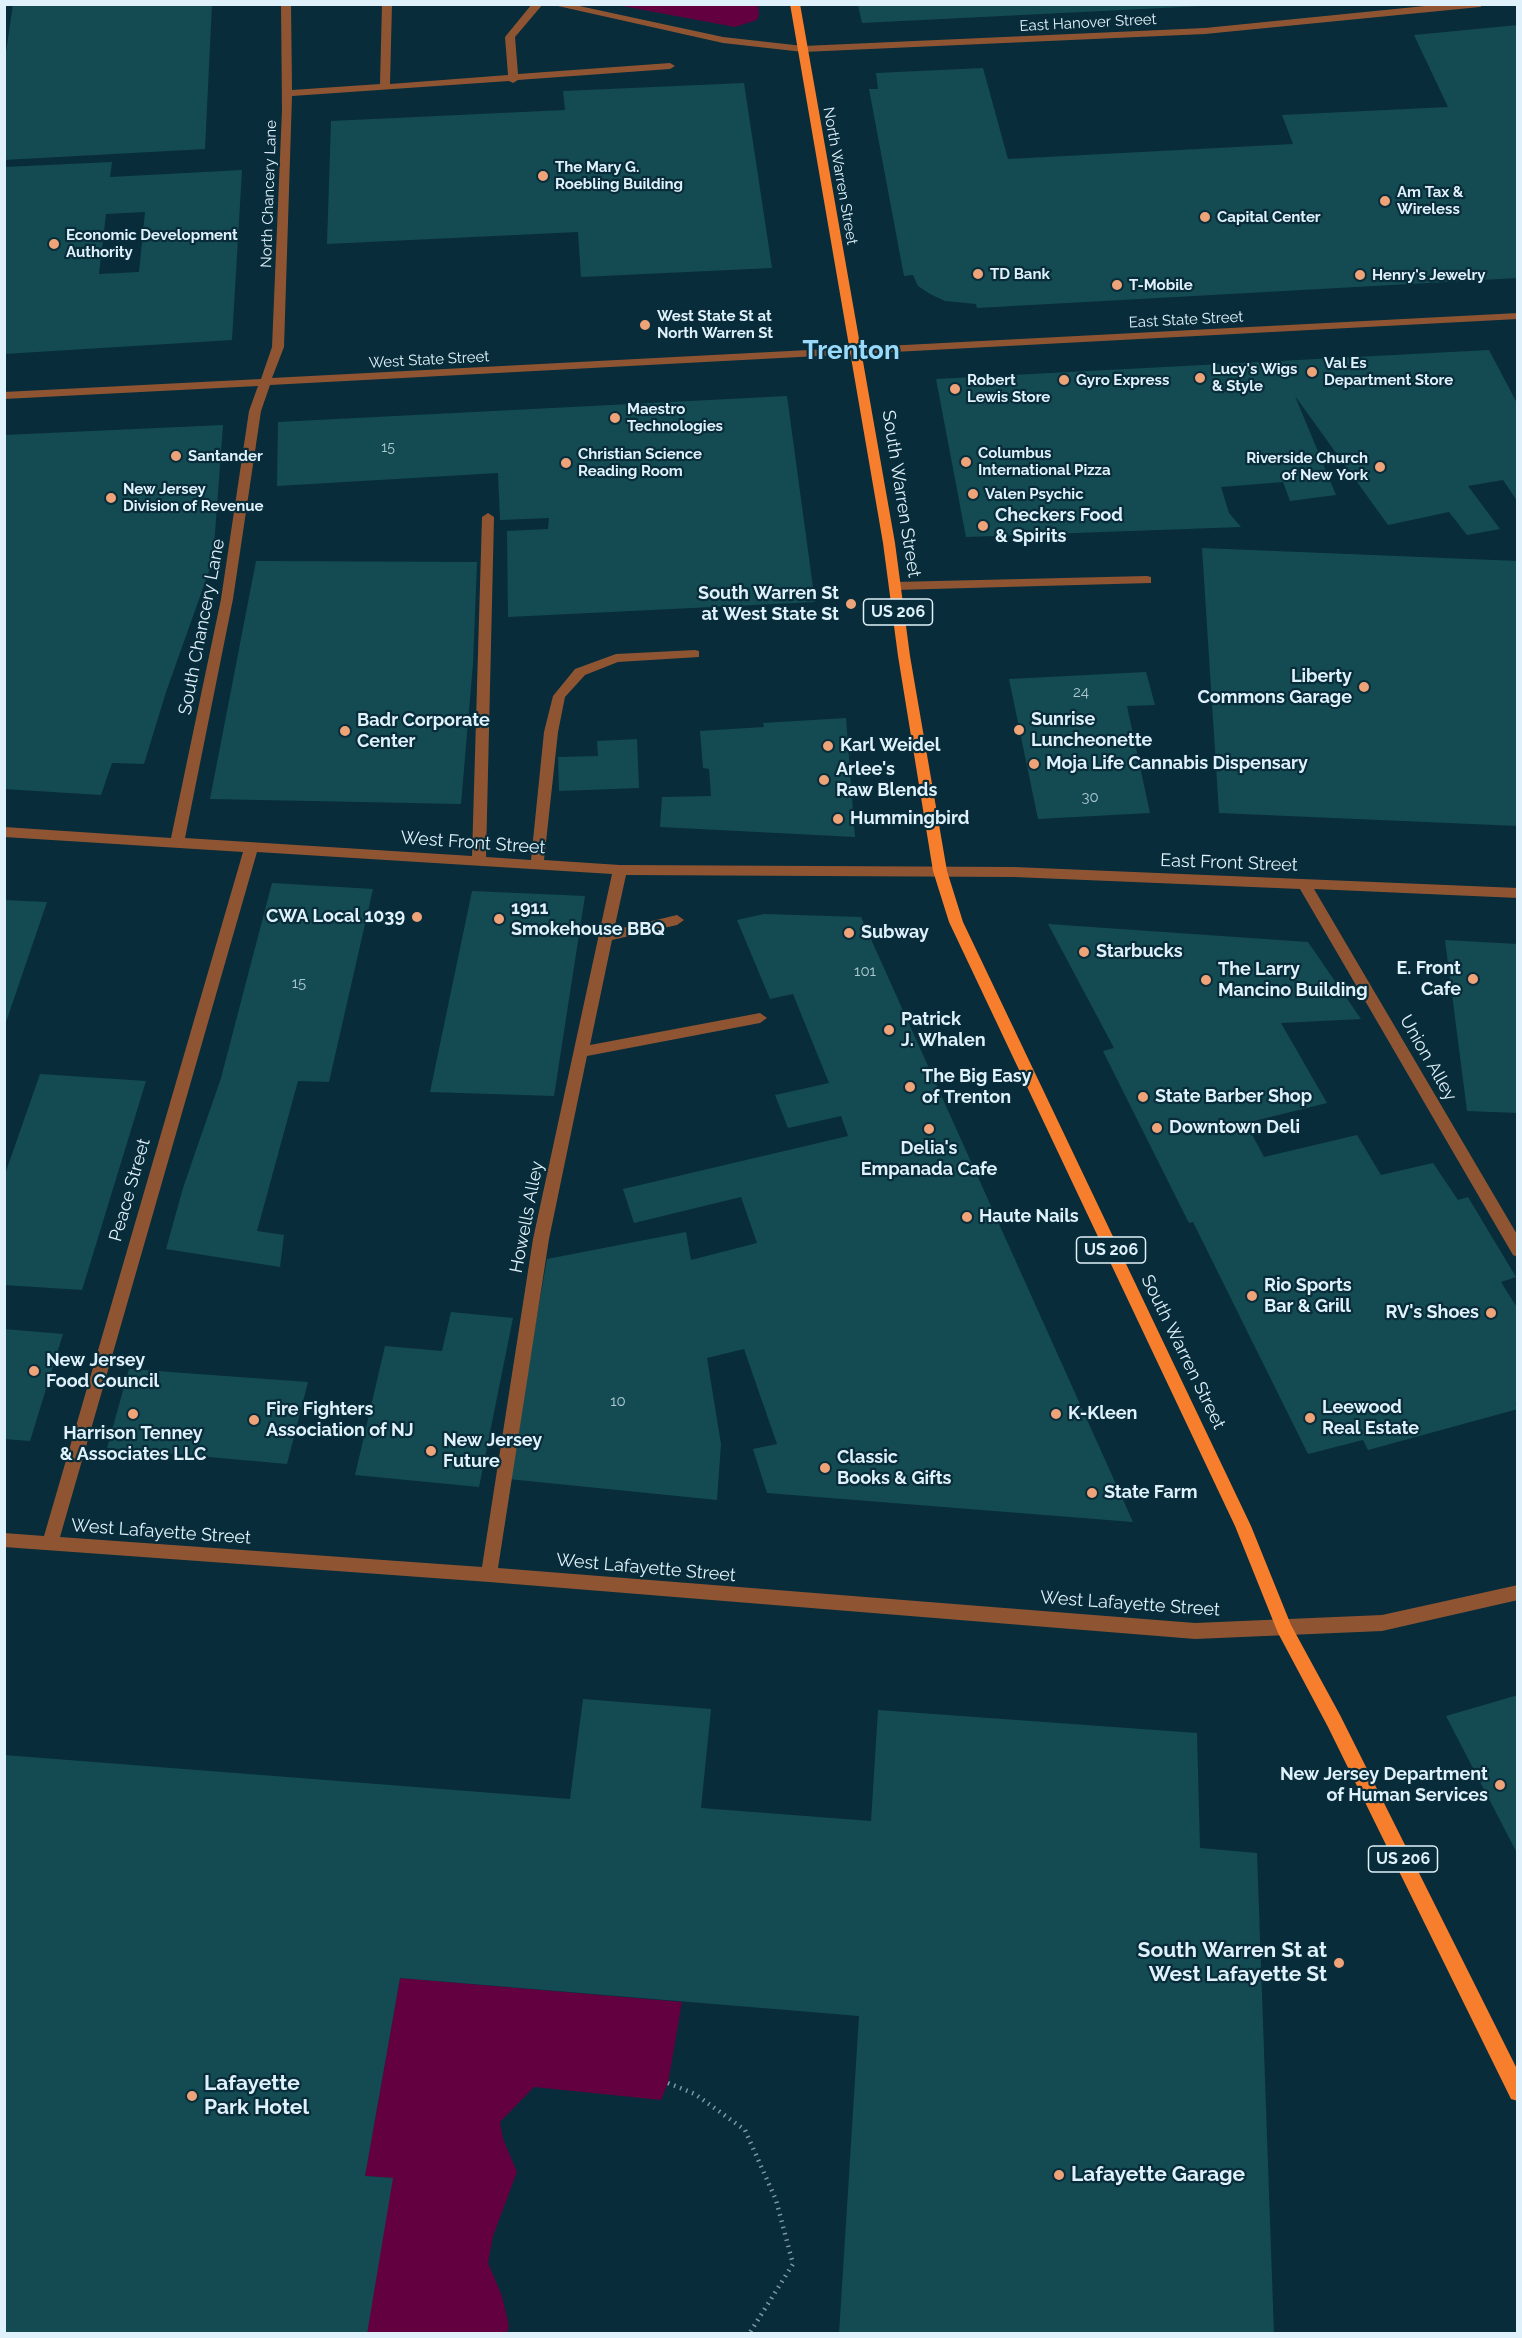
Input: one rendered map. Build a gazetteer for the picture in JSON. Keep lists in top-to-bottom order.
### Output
{
  "streets": {
    "main road": ["North Warren Street", "South Warren Street", "US 206"],
    "street": [
      "East Hanover Street",
      "North Chancery Lane",
      "East State Street",
      "West State Street",
      "South Chancery Lane",
      "West Front Street",
      "East Front Street",
      "Union Alley",
      "Peace Street",
      "Howells Alley",
      "West Lafayette Street"
    ]
  },
  "crossings": [
    ["East Hanover Street", "North Warren Street"],
    ["North Warren Street", "East State Street"],
    ["North Warren Street", "West State Street"],
    ["North Warren Street", "South Warren Street"],
    ["North Chancery Lane", "West State Street"],
    ["North Chancery Lane", "South Chancery Lane"],
    ["East State Street", "West State Street"],
    ["East State Street", "South Warren Street"],
    ["West State Street", "South Warren Street"],
    ["West State Street", "South Chancery Lane"],
    ["South Warren Street", "West Front Street"],
    ["South Warren Street", "East Front Street"],
    ["South Warren Street", "West Lafayette Street"],
    ["South Chancery Lane", "West Front Street"],
    ["West Front Street", "East Front Street"],
    ["West Front Street", "Peace Street"],
    ["West Front Street", "Howells Alley"],
    ["East Front Street", "Union Alley"],
    ["Peace Street", "West Lafayette Street"],
    ["Howells Alley", "West Lafayette Street"]
  ],
  "districts": ["Trenton"],
  "places": [
    "The Mary G. Roebling Building",
    "Am Tax & Wireless",
    "Capital Center",
    "Economic Development Authority",
    "TD Bank",
    "Henry's Jewelry",
    "T-Mobile",
    "West State St at North Warren St",
    "Val Es Department Store",
    "Lucy's Wigs & Style",
    "Gyro Express",
    "Robert Lewis Store",
    "Maestro Technologies",
    "Santander",
    "Columbus International Pizza",
    "Christian Science Reading Room",
    "Riverside Church of New York",
    "Valen Psychic",
    "New Jersey Division of Revenue",
    "Checkers Food & Spirits",
    "South Warren St at West State St",
    "Liberty Commons Garage",
    "Sunrise Luncheonette",
    "Badr Corporate Center",
    "Karl Weidel",
    "Moja Life Cannabis Dispensary",
    "Arlee's Raw Blends",
    "Hummingbird",
    "CWA Local 1039",
    "1911 Smokehouse BBQ",
    "Subway",
    "Starbucks",
    "E. Front Cafe",
    "The Larry Mancino Building",
    "Patrick J. Whalen",
    "The Big Easy of Trenton",
    "State Barber Shop",
    "Downtown Deli",
    "Delia's Empanada Cafe",
    "Haute Nails",
    "Rio Sports Bar & Grill",
    "RV's Shoes",
    "New Jersey Food Council",
    "Harrison Tenney & Associates LLC",
    "K-Kleen",
    "Leewood Real Estate",
    "Fire Fighters Association of NJ",
    "New Jersey Future",
    "Classic Books & Gifts",
    "State Farm",
    "New Jersey Department of Human Services",
    "South Warren St at West Lafayette St",
    "Lafayette Park Hotel",
    "Lafayette Garage"
  ],
  "house_numbers": [
    "15",
    "24",
    "30",
    "101",
    "15",
    "10"
  ]
}
